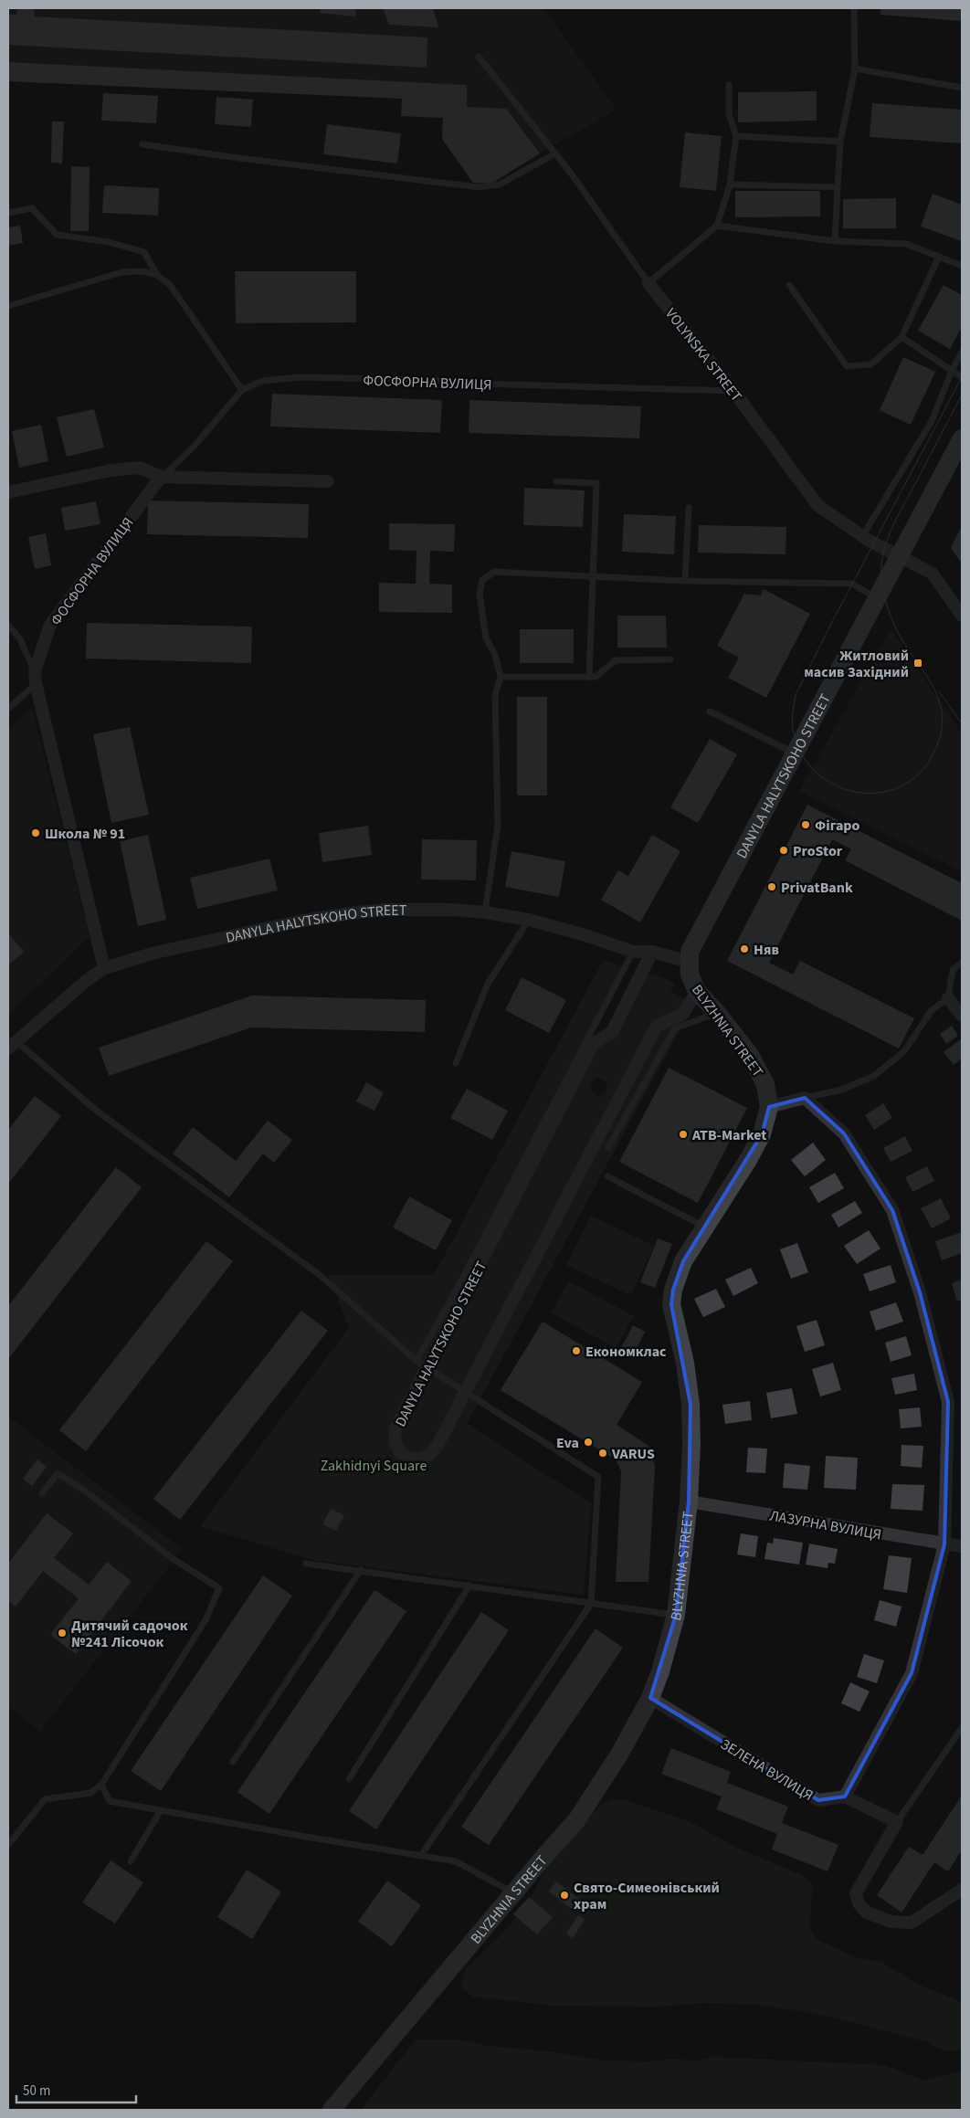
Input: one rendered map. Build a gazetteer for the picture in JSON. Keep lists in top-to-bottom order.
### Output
{
  "streets": {
    "street": [
      "VOLYNSKA STREET",
      "ФОСФОРНА ВУЛИЦЯ",
      "DANYLA HALYTSKOHO STREET",
      "BLYZHNIA STREET",
      "ЛАЗУРНА ВУЛИЦЯ",
      "ЗЕЛЕНА ВУЛИЦЯ"
    ]
  },
  "crossings": [
    ["VOLYNSKA STREET", "ФОСФОРНА ВУЛИЦЯ"],
    ["VOLYNSKA STREET", "DANYLA HALYTSKOHO STREET"],
    ["DANYLA HALYTSKOHO STREET", "BLYZHNIA STREET"],
    ["BLYZHNIA STREET", "ЛАЗУРНА ВУЛИЦЯ"],
    ["BLYZHNIA STREET", "ЗЕЛЕНА ВУЛИЦЯ"]
  ],
  "parks": ["Zakhidnyi Square"],
  "places": {
    "transit": ["Житловий масив Західний"],
    "other": [
      "Фігаро",
      "Школа № 91",
      "ProStor",
      "PrivatBank",
      "Няв",
      "ATB-Market",
      "Економклас",
      "Eva",
      "VARUS",
      "Дитячий садочок №241 Лісочок",
      "Свято-Симеонівський храм"
    ]
  },
  "scale_bar": "50 m"
}
